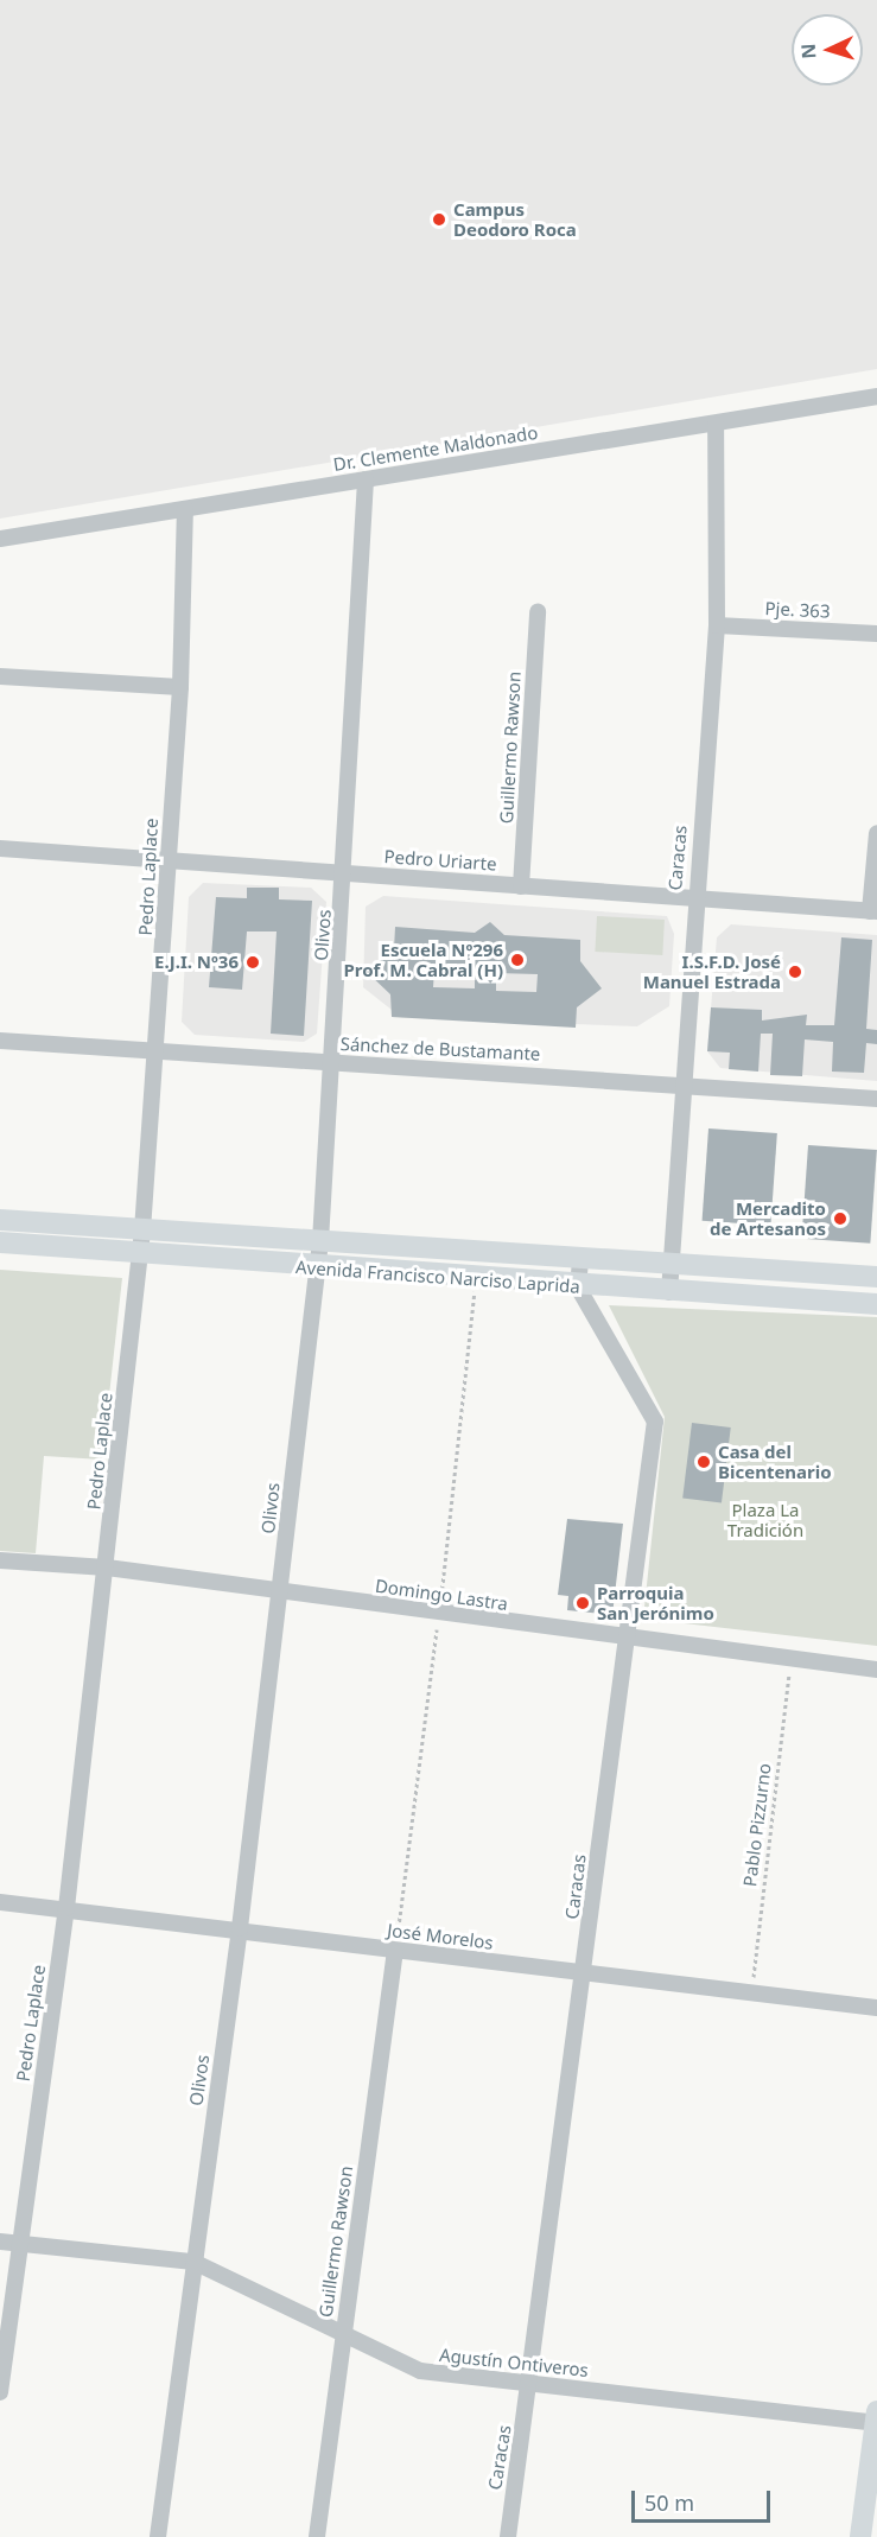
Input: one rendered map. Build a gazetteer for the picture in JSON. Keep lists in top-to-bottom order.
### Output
{
  "streets": {
    "main road": ["Avenida Francisco Narciso Laprida"],
    "street": [
      "Dr. Clemente Maldonado",
      "Pje. 363",
      "Guillermo Rawson",
      "Caracas",
      "Pedro Uriarte",
      "Pedro Laplace",
      "Olivos",
      "Sánchez de Bustamante",
      "Domingo Lastra",
      "José Morelos",
      "Agustín Ontiveros"
    ],
    "path": ["Pablo Pizzurno"]
  },
  "crossings": [
    ["Dr. Clemente Maldonado", "Caracas"],
    ["Dr. Clemente Maldonado", "Pedro Laplace"],
    ["Dr. Clemente Maldonado", "Olivos"],
    ["Pje. 363", "Caracas"],
    ["Guillermo Rawson", "Pedro Uriarte"],
    ["Guillermo Rawson", "José Morelos"],
    ["Guillermo Rawson", "Agustín Ontiveros"],
    ["Caracas", "Pedro Uriarte"],
    ["Caracas", "Sánchez de Bustamante"],
    ["Caracas", "Avenida Francisco Narciso Laprida"],
    ["Caracas", "Domingo Lastra"],
    ["Caracas", "José Morelos"],
    ["Caracas", "Agustín Ontiveros"],
    ["Pedro Uriarte", "Pedro Laplace"],
    ["Pedro Uriarte", "Olivos"],
    ["Pedro Laplace", "Sánchez de Bustamante"],
    ["Pedro Laplace", "Avenida Francisco Narciso Laprida"],
    ["Pedro Laplace", "Domingo Lastra"],
    ["Pedro Laplace", "José Morelos"],
    ["Pedro Laplace", "Agustín Ontiveros"],
    ["Olivos", "Sánchez de Bustamante"],
    ["Olivos", "Avenida Francisco Narciso Laprida"],
    ["Olivos", "Domingo Lastra"],
    ["Olivos", "José Morelos"],
    ["Olivos", "Agustín Ontiveros"],
    ["Domingo Lastra", "Pablo Pizzurno"],
    ["Pablo Pizzurno", "José Morelos"]
  ],
  "parks": ["Plaza La Tradición"],
  "places": [
    "Campus Deodoro Roca",
    "Escuela Nº296 Prof. M. Cabral (H)",
    "E.J.I. Nº36",
    "I.S.F.D. José Manuel Estrada",
    "Mercadito de Artesanos",
    "Casa del Bicentenario",
    "Parroquia San Jerónimo"
  ],
  "scale_bar": "50 m",
  "north": "left"
}
